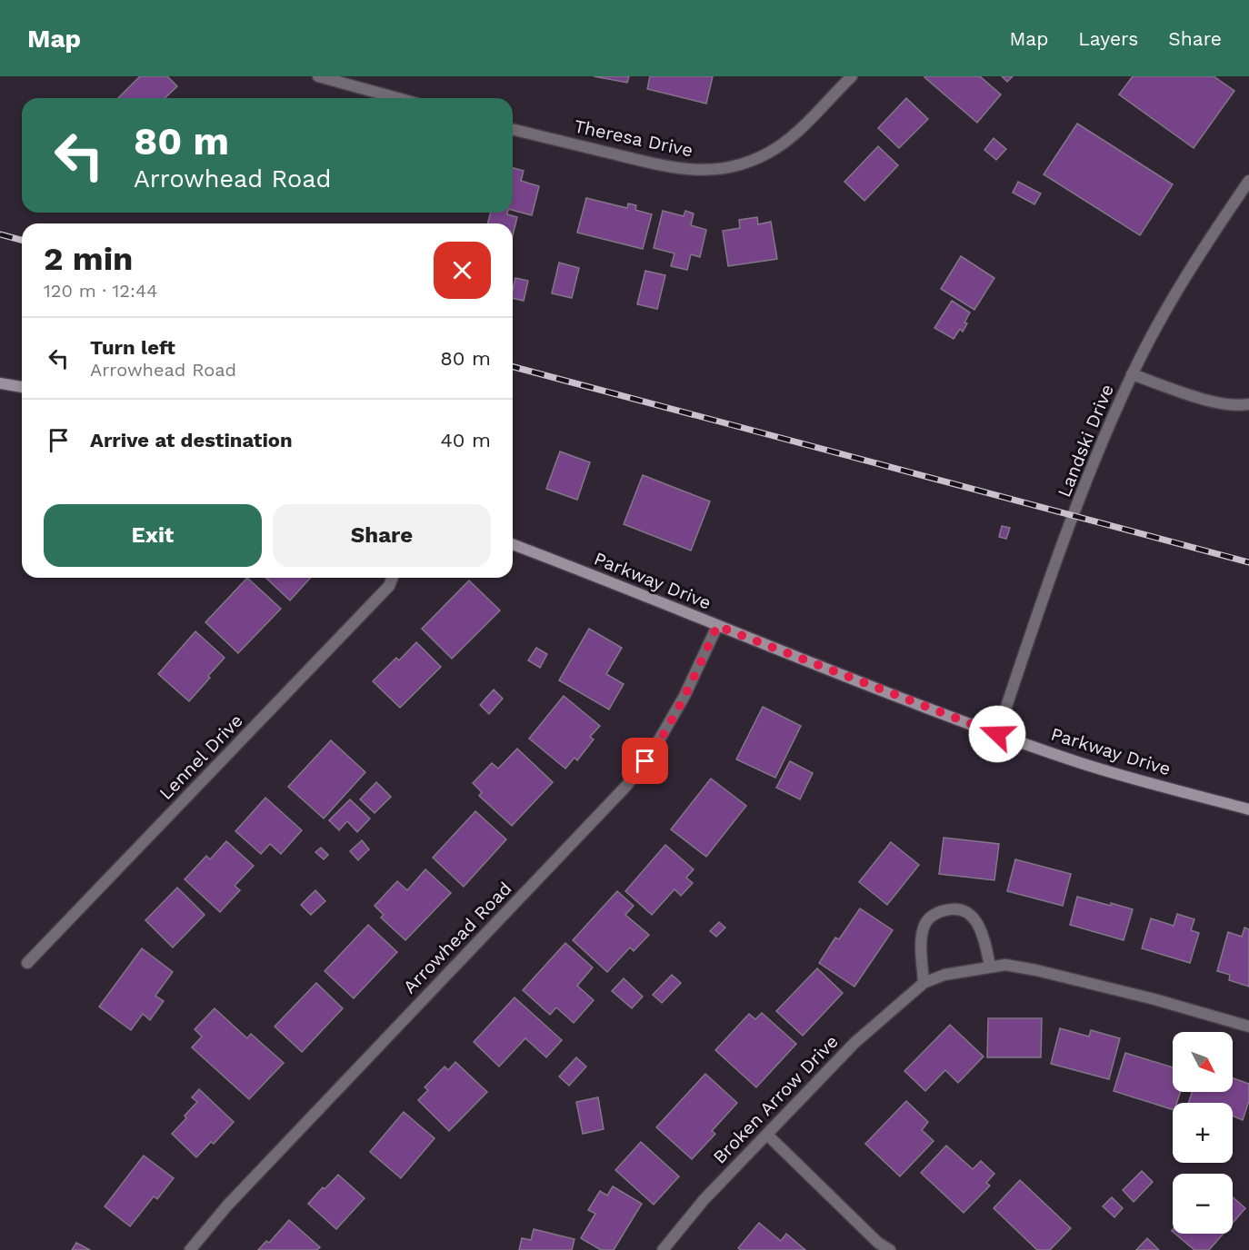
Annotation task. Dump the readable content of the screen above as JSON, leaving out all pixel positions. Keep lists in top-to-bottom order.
{
  "streets": {
    "street": [
      "Theresa Drive",
      "Landski Drive",
      "Parkway Drive",
      "Lennel Drive",
      "Arrowhead Road",
      "Broken Arrow Drive"
    ]
  },
  "crossings": [
    ["Landski Drive", "Parkway Drive"],
    ["Parkway Drive", "Arrowhead Road"]
  ],
  "north": "bottom right",
  "page": {
    "header": "Map",
    "nav": ["Map", "Layers", "Share"],
    "turn": ["80 m", "Arrowhead Road"],
    "heading": ["2 min", "120 m · 12:44"],
    "list": [
      {
        "name": "Turn left",
        "note": "Arrowhead Road",
        "value": "80 m"
      },
      {
        "name": "Arrive at destination",
        "value": "40 m"
      }
    ],
    "buttons": ["Exit", "Share"],
    "map_buttons": ["+", "−"]
  }
}
